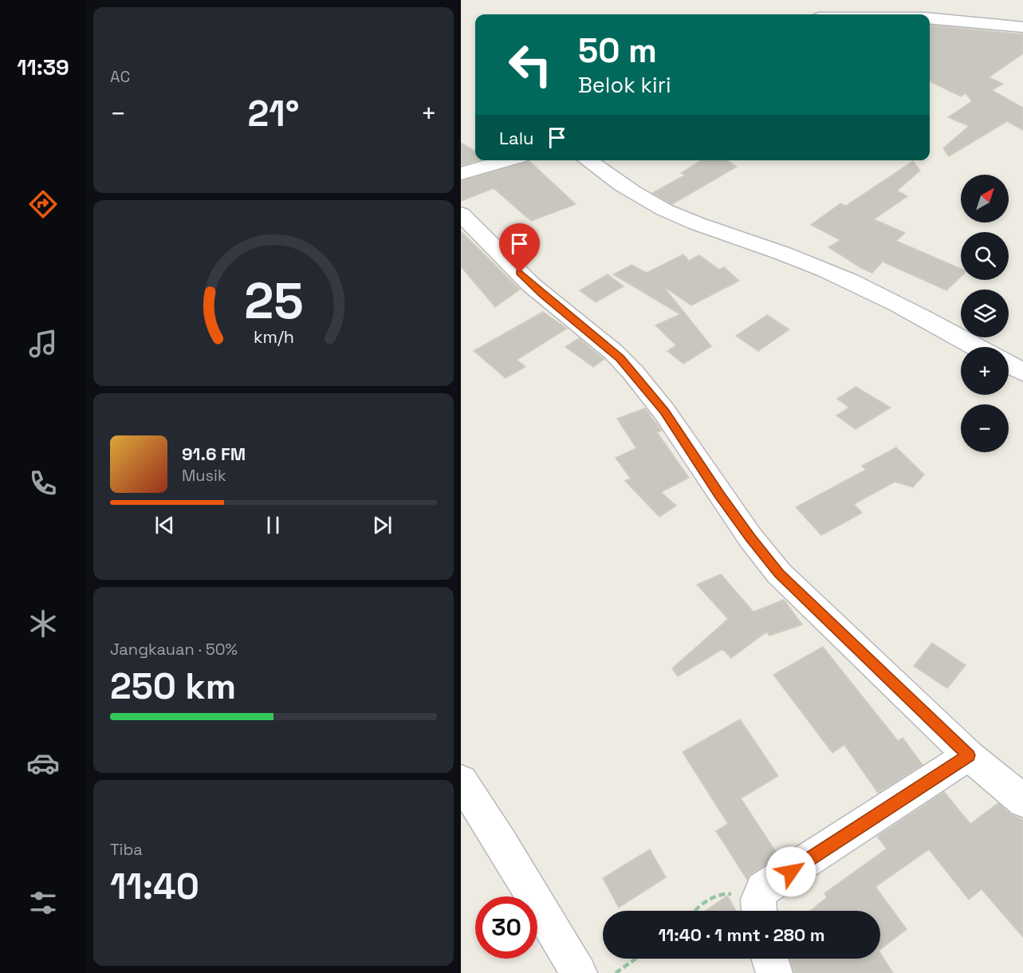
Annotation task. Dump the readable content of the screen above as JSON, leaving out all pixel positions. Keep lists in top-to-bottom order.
{
  "north": "top right",
  "page": {
    "tabs": "11:39",
    "tile": [
      "AC",
      ["Jangkauan · 50%", "250 km"],
      ["Tiba", "11:40"]
    ],
    "turn": ["50 m", "Belok kiri"],
    "heat": ["−", "21°", "+"],
    "then": "Lalu",
    "map_buttons": ["+", "−"],
    "song": ["91.6 FM", "Musik"],
    "limit": "30",
    "trip": "11:40 · 1 mnt · 280 m",
    "gauge": ["25", "km/h"]
  }
}
